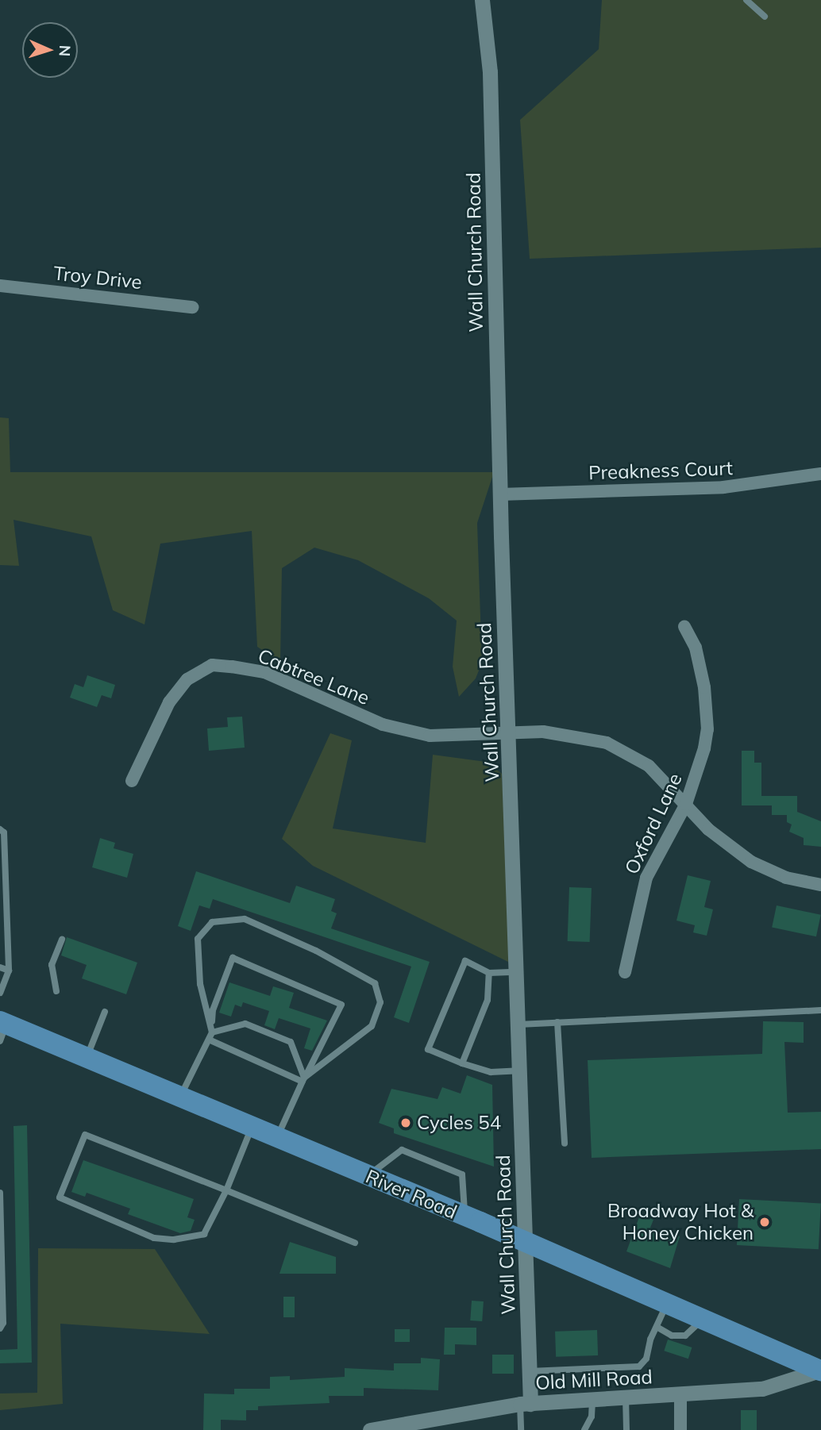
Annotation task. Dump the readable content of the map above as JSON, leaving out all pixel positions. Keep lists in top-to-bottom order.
{
  "streets": {
    "highway": ["River Road"],
    "street": [
      "Wall Church Road",
      "Troy Drive",
      "Preakness Court",
      "Cabtree Lane",
      "Oxford Lane",
      "Old Mill Road"
    ]
  },
  "crossings": [
    ["Wall Church Road", "Preakness Court"],
    ["Wall Church Road", "Cabtree Lane"],
    ["Wall Church Road", "River Road"],
    ["Wall Church Road", "Old Mill Road"],
    ["Cabtree Lane", "Oxford Lane"],
    ["River Road", "Old Mill Road"]
  ],
  "places": ["Cycles 54", "Broadway Hot & Honey Chicken"],
  "north": "right"
}
